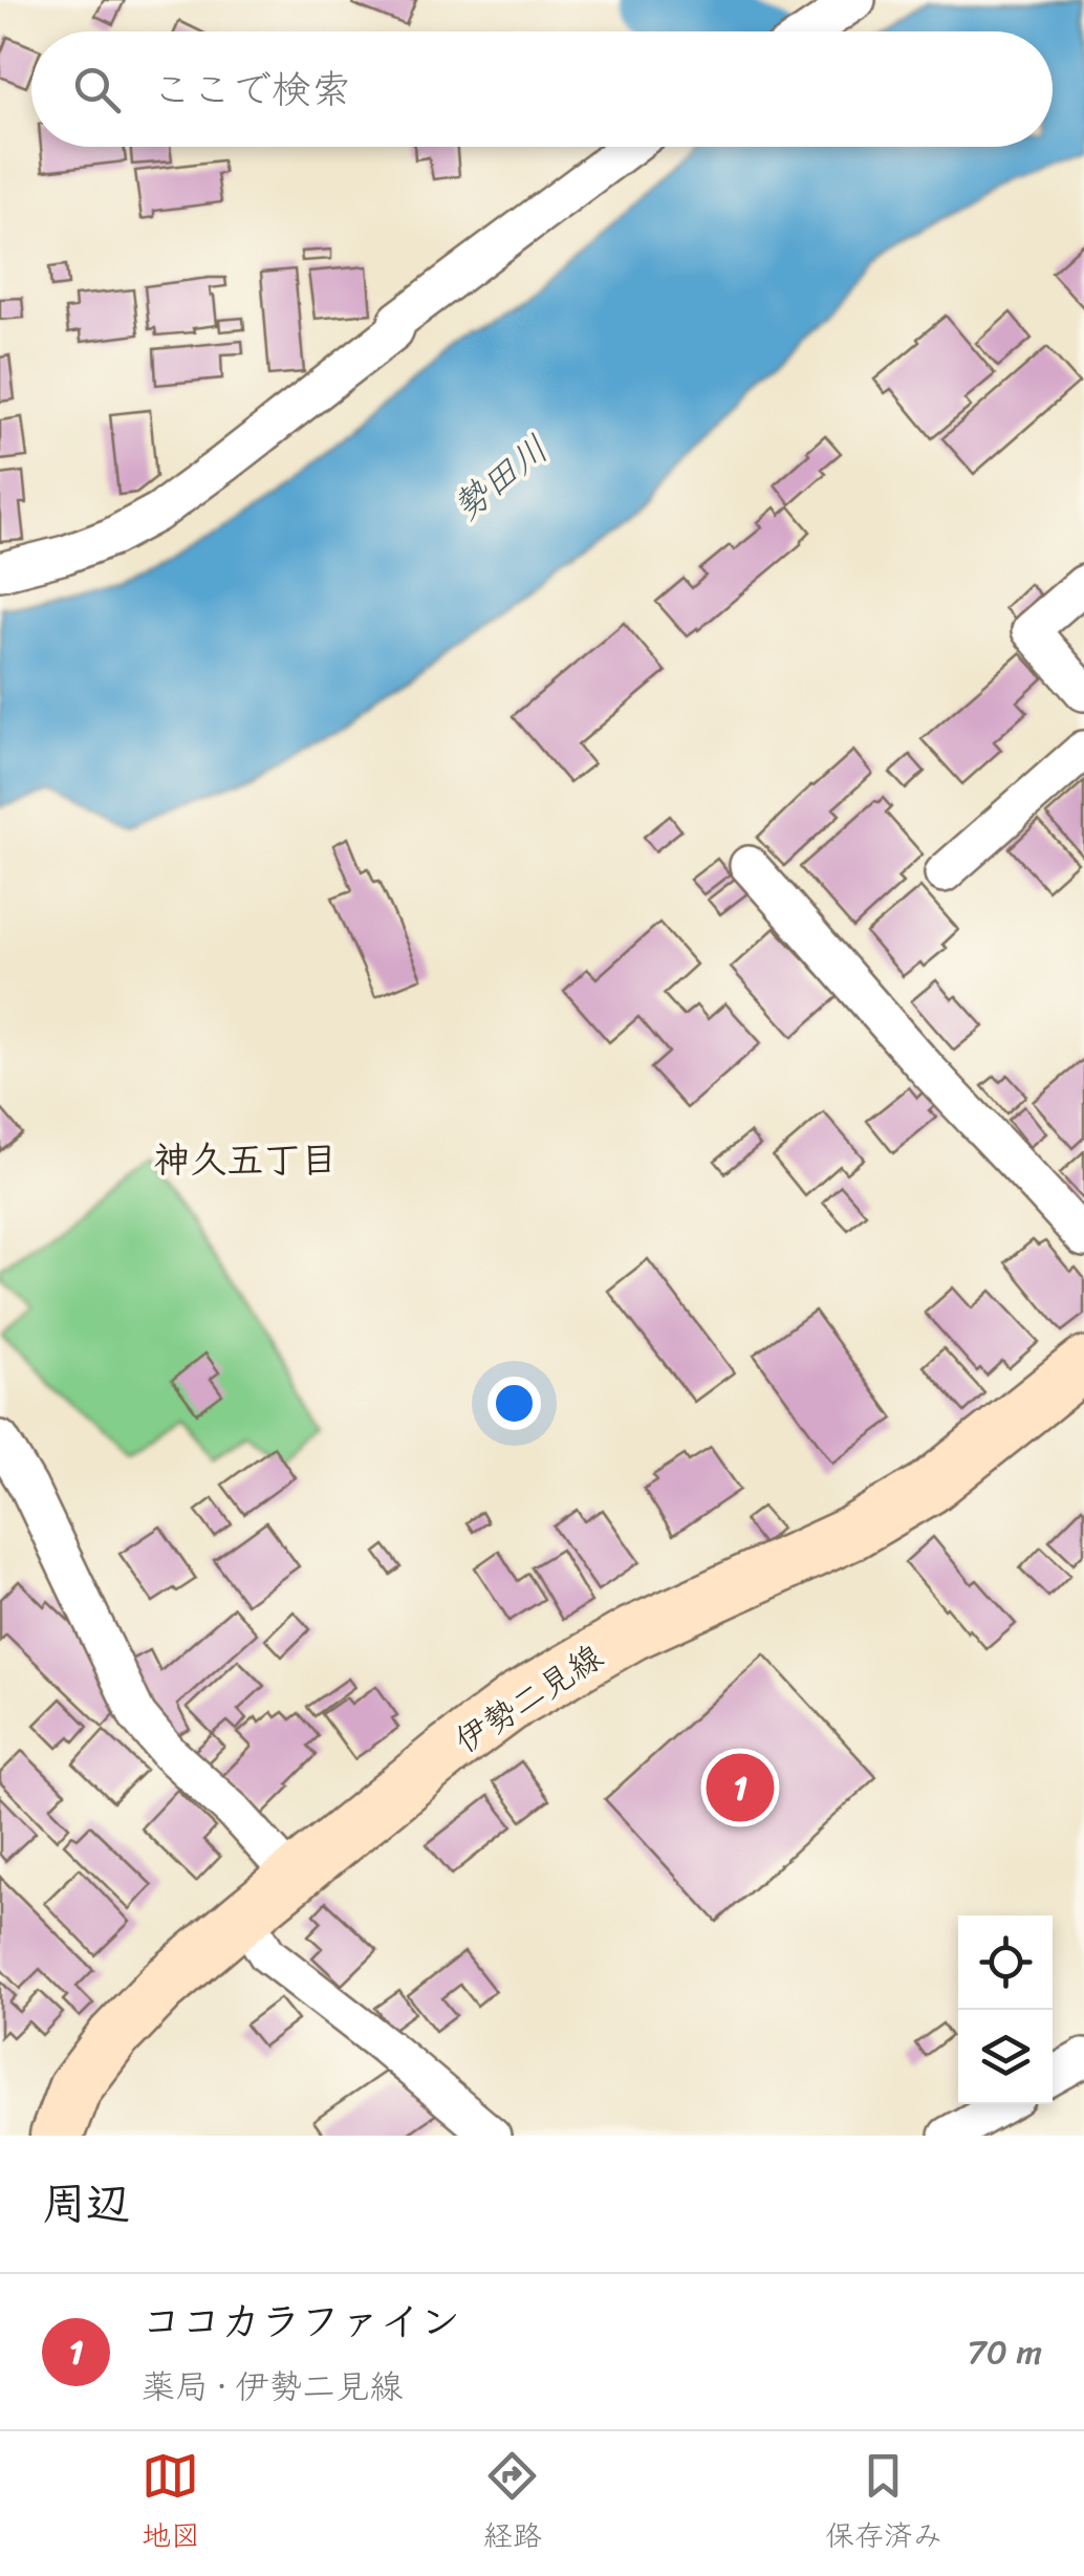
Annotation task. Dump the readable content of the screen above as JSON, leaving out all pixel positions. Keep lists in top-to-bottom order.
{
  "streets": {
    "main road": ["伊勢二見線"]
  },
  "districts": ["神久五丁目"],
  "water": ["勢田川"],
  "page": {
    "search": "ここで検索",
    "pins": "1",
    "heading": "周辺",
    "list": [
      {
        "mark": "1",
        "name": "ココカラファイン",
        "note": "薬局 · 伊勢二見線",
        "value": "70 m"
      }
    ],
    "nav": ["地図", "経路", "保存済み"]
  }
}
